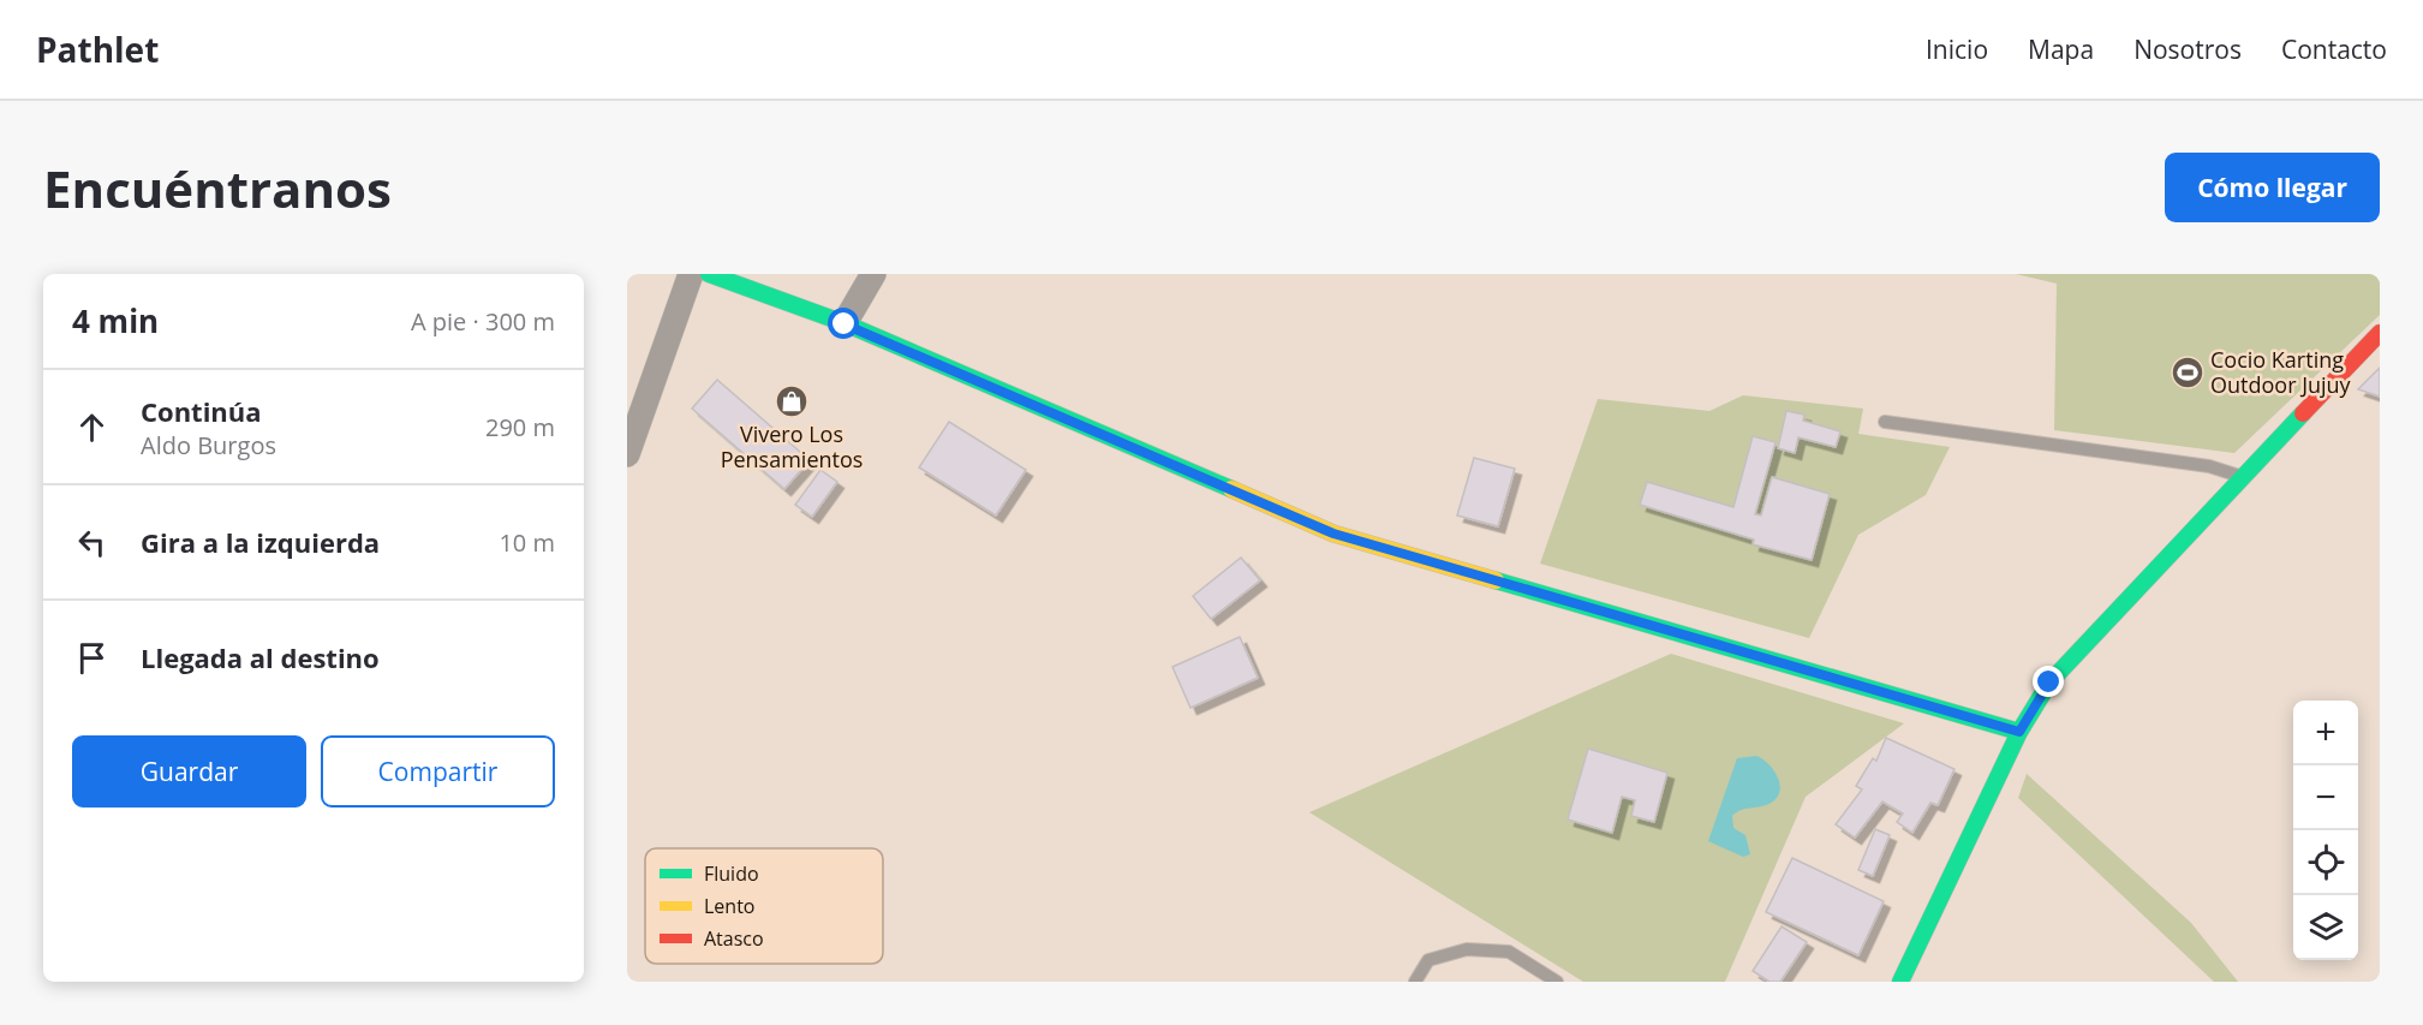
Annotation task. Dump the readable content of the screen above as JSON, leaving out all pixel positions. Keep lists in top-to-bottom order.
{
  "places": {
    "sports": ["Cocio Karting Outdoor Jujuy"],
    "shop": ["Vivero Los Pensamientos"]
  },
  "legend": ["Fluido", "Lento", "Atasco"],
  "page": {
    "header": "Pathlet",
    "nav": [
      "Inicio",
      "Mapa",
      "Nosotros",
      "Contacto"
    ],
    "buttons": [
      "Cómo llegar",
      ["Guardar", "Compartir"]
    ],
    "title": "Encuéntranos",
    "heading": ["4 min", "A pie · 300 m"],
    "list": [
      ["Continúa", "Aldo Burgos", "290 m"],
      ["Gira a la izquierda", "10 m"],
      "Llegada al destino"
    ],
    "map_buttons": ["+", "−"]
  }
}
